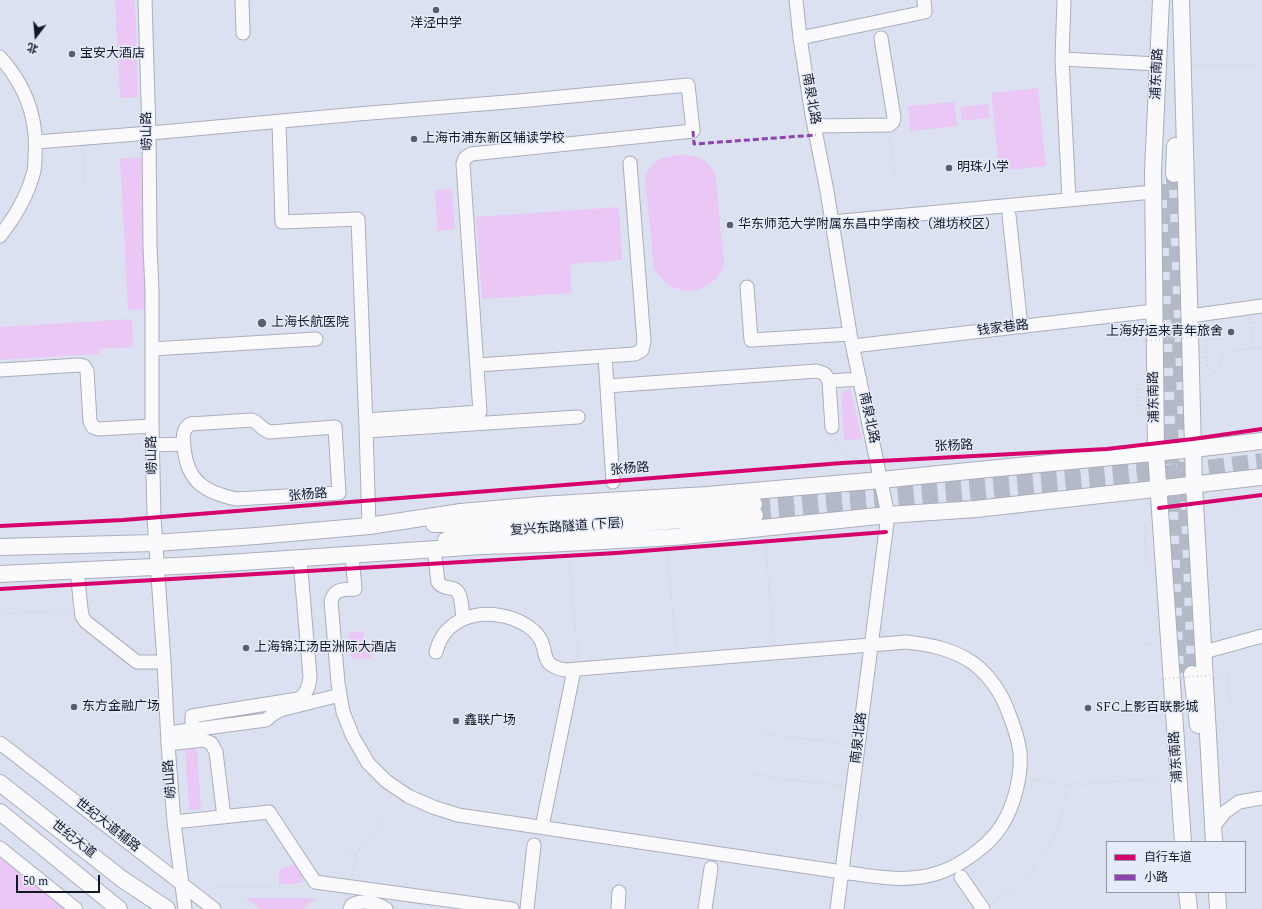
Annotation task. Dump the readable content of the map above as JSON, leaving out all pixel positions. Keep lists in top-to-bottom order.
{
  "streets": {
    "main road": [
      "浦东南路",
      "张杨路",
      "复兴东路隧道 (下层)",
      "世纪大道"
    ],
    "street": [
      "南泉北路",
      "崂山路",
      "钱家巷路",
      "世纪大道辅路"
    ]
  },
  "crossings": [
    ["浦东南路", "钱家巷路"],
    ["浦东南路", "张杨路"],
    ["南泉北路", "钱家巷路"],
    ["南泉北路", "张杨路"],
    ["崂山路", "张杨路"],
    ["崂山路", "世纪大道辅路"],
    ["张杨路", "复兴东路隧道 (下层)"]
  ],
  "places": [
    "洋泾中学",
    "宝安大酒店",
    "上海市浦东新区辅读学校",
    "明珠小学",
    "华东师范大学附属东昌中学南校（潍坊校区）",
    "上海长航医院",
    "上海好运来青年旅舍",
    "上海锦江汤臣洲际大酒店",
    "东方金融广场",
    "SFC上影百联影城",
    "鑫联广场"
  ],
  "legend": ["自行车道", "小路"],
  "scale_bar": "50 m",
  "north": "bottom"
}
